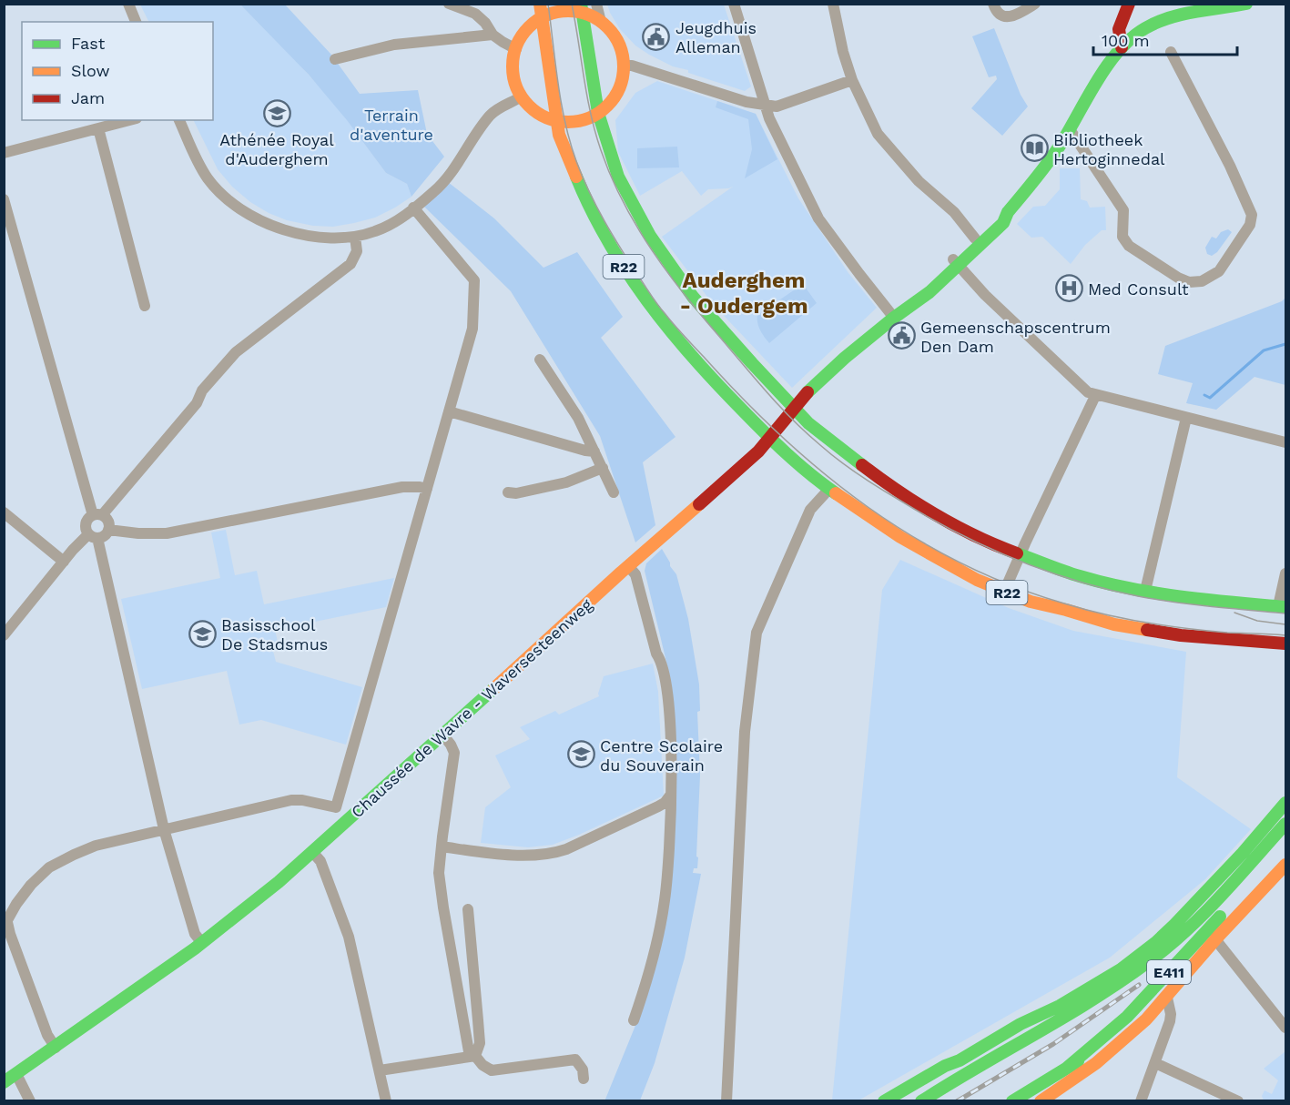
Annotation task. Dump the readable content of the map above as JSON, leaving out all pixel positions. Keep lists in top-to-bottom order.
{
  "streets": {
    "main road": ["R22", "Chaussée de Wavre - Waversesteenweg", "E411"]
  },
  "crossings": [
    ["R22", "Chaussée de Wavre - Waversesteenweg"]
  ],
  "districts": ["Auderghem - Oudergem"],
  "parks": ["Terrain d'aventure"],
  "places": {
    "public building": ["Jeugdhuis Alleman", "Gemeenschapscentrum Den Dam"],
    "school or university": ["Athénée Royal d'Auderghem", "Basisschool De Stadsmus", "Centre Scolaire du Souverain"],
    "library": ["Bibliotheek Hertoginnedal"],
    "hospital": ["Med Consult"]
  },
  "legend": ["Fast", "Slow", "Jam"],
  "scale_bar": "100 m"
}
